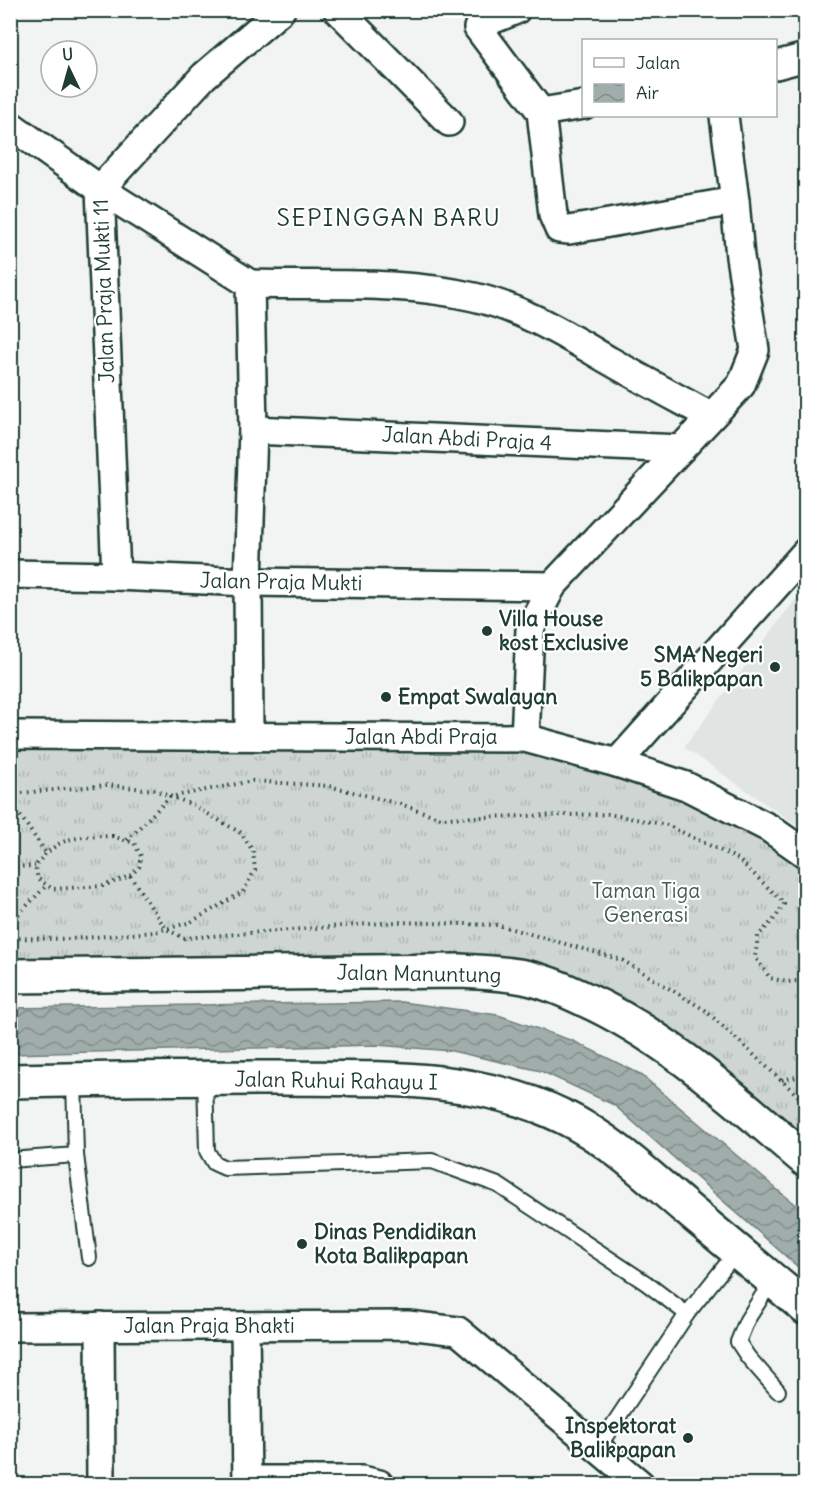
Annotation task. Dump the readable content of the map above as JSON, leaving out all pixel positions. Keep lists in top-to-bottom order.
{
  "streets": {
    "street": [
      "Jalan Praja Mukti 11",
      "Jalan Abdi Praja 4",
      "Jalan Praja Mukti",
      "Jalan Abdi Praja",
      "Jalan Manuntung",
      "Jalan Ruhui Rahayu I",
      "Jalan Praja Bhakti"
    ]
  },
  "crossings": [
    ["Jalan Praja Mukti 11", "Jalan Praja Mukti"]
  ],
  "districts": ["SEPINGGAN BARU"],
  "parks": ["Taman Tiga Generasi"],
  "places": [
    "Villa House kost Exclusive",
    "SMA Negeri 5 Balikpapan",
    "Empat Swalayan",
    "Dinas Pendidikan Kota Balikpapan",
    "Inspektorat Balikpapan"
  ],
  "legend": ["Jalan", "Air"],
  "north": "top"
}
